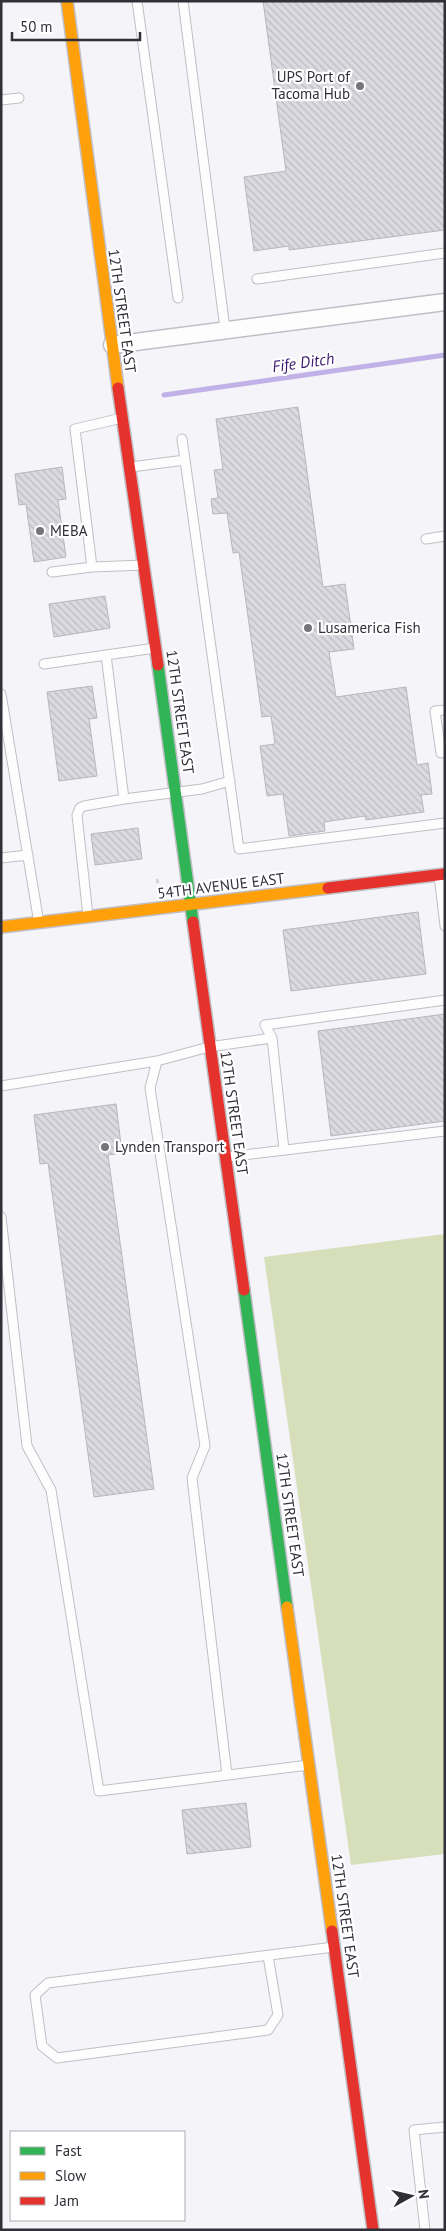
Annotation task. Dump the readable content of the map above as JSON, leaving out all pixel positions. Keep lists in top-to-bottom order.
{
  "streets": {
    "street": ["12TH STREET EAST", "54TH AVENUE EAST"]
  },
  "crossings": [
    ["12TH STREET EAST", "54TH AVENUE EAST"]
  ],
  "water": ["Fife Ditch"],
  "places": [
    "UPS Port of Tacoma Hub",
    "MEBA",
    "Lusamerica Fish",
    "Lynden Transport"
  ],
  "legend": ["Fast", "Slow", "Jam"],
  "scale_bar": "50 m",
  "north": "right"
}
